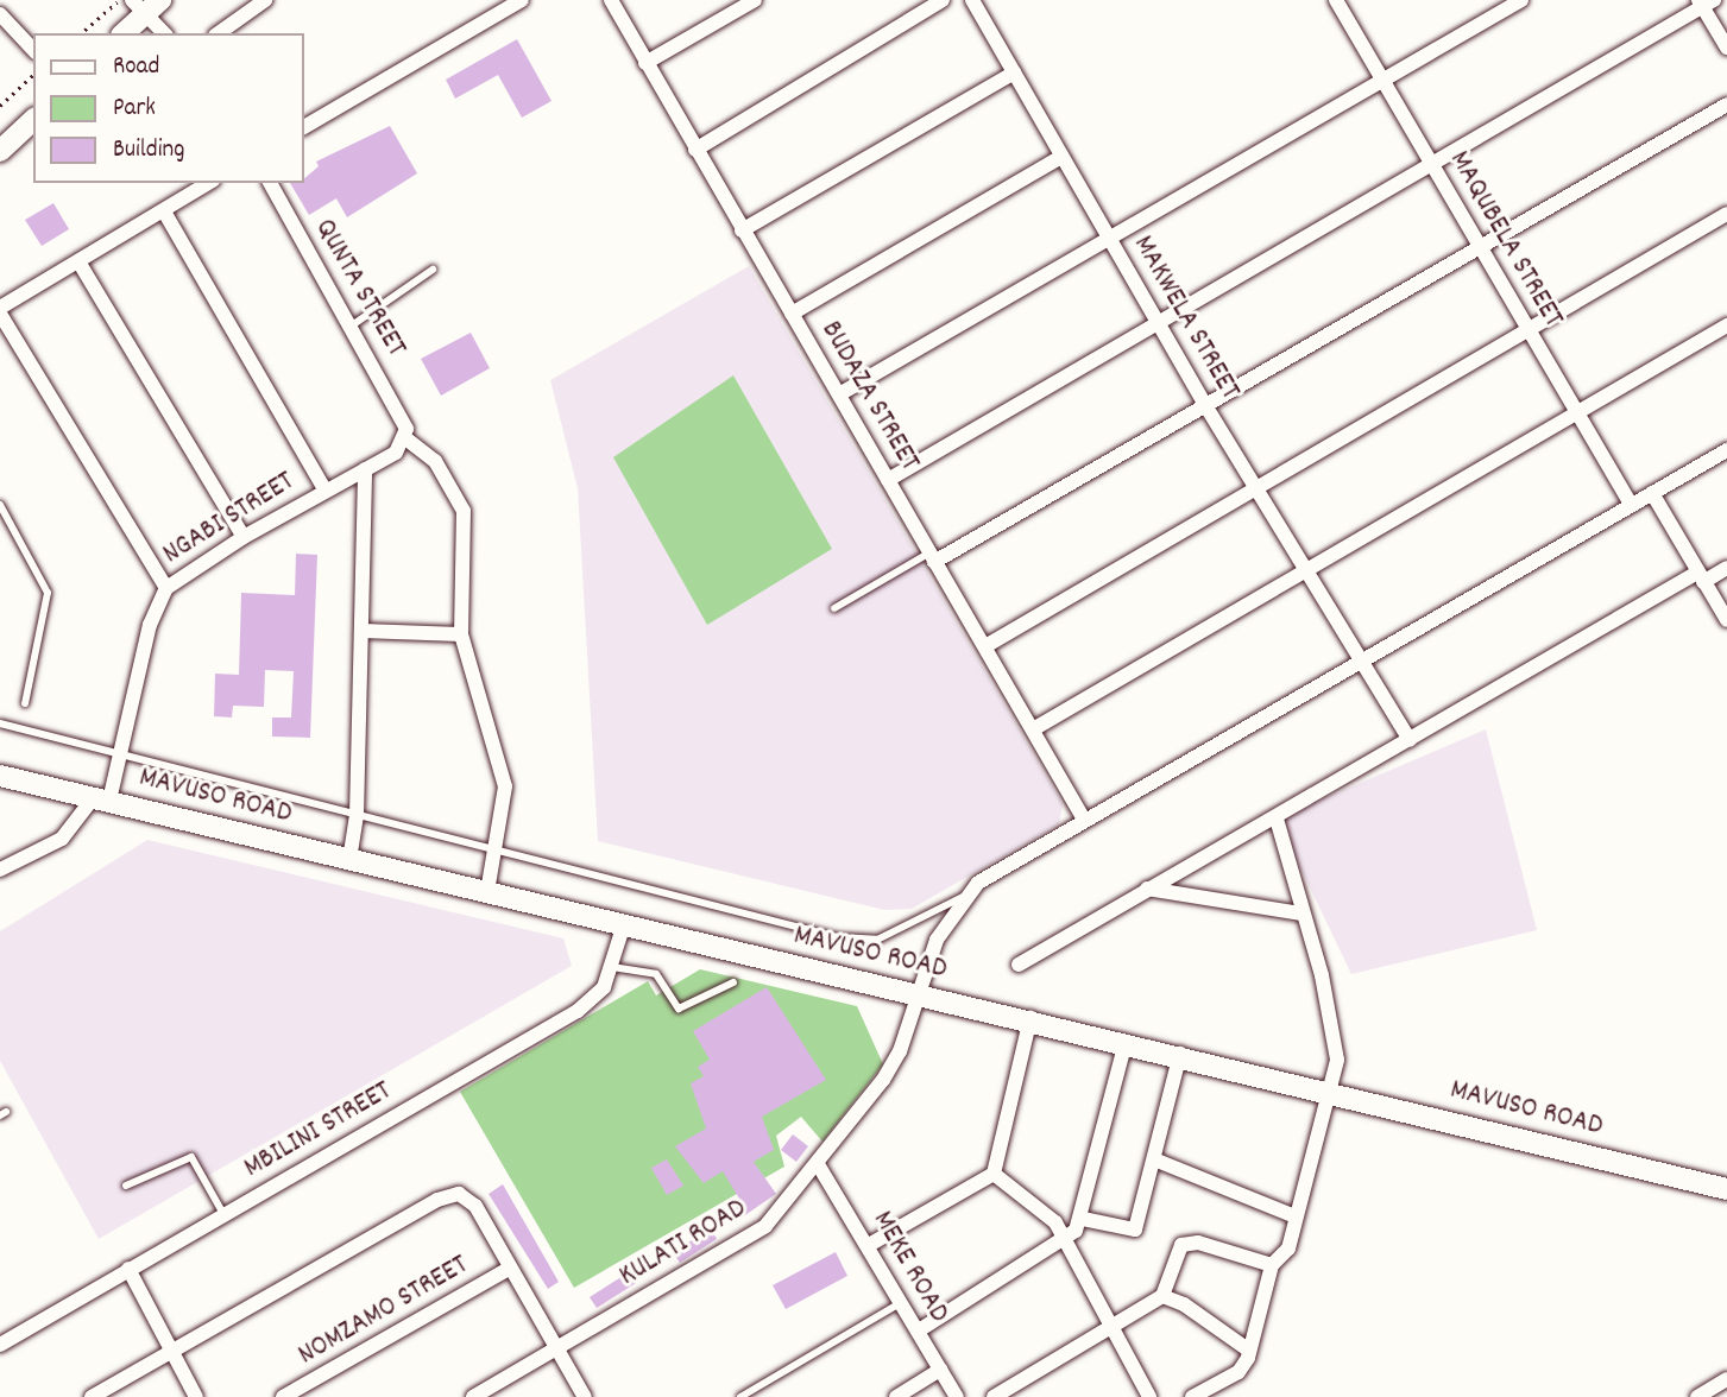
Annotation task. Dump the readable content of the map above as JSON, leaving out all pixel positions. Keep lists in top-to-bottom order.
{
  "streets": {
    "street": [
      "MAQUBELA STREET",
      "QUNTA STREET",
      "MAKWELA STREET",
      "BUDAZA STREET",
      "NGABI STREET",
      "MAVUSO ROAD",
      "MBILINI STREET",
      "KULATI ROAD",
      "MEKE ROAD",
      "NOMZAMO STREET"
    ]
  },
  "crossings": [
    ["QUNTA STREET", "NGABI STREET"],
    ["NGABI STREET", "MAVUSO ROAD"],
    ["MAVUSO ROAD", "MBILINI STREET"],
    ["MAVUSO ROAD", "KULATI ROAD"],
    ["KULATI ROAD", "MEKE ROAD"]
  ],
  "legend": ["Road", "Park", "Building"]
}
